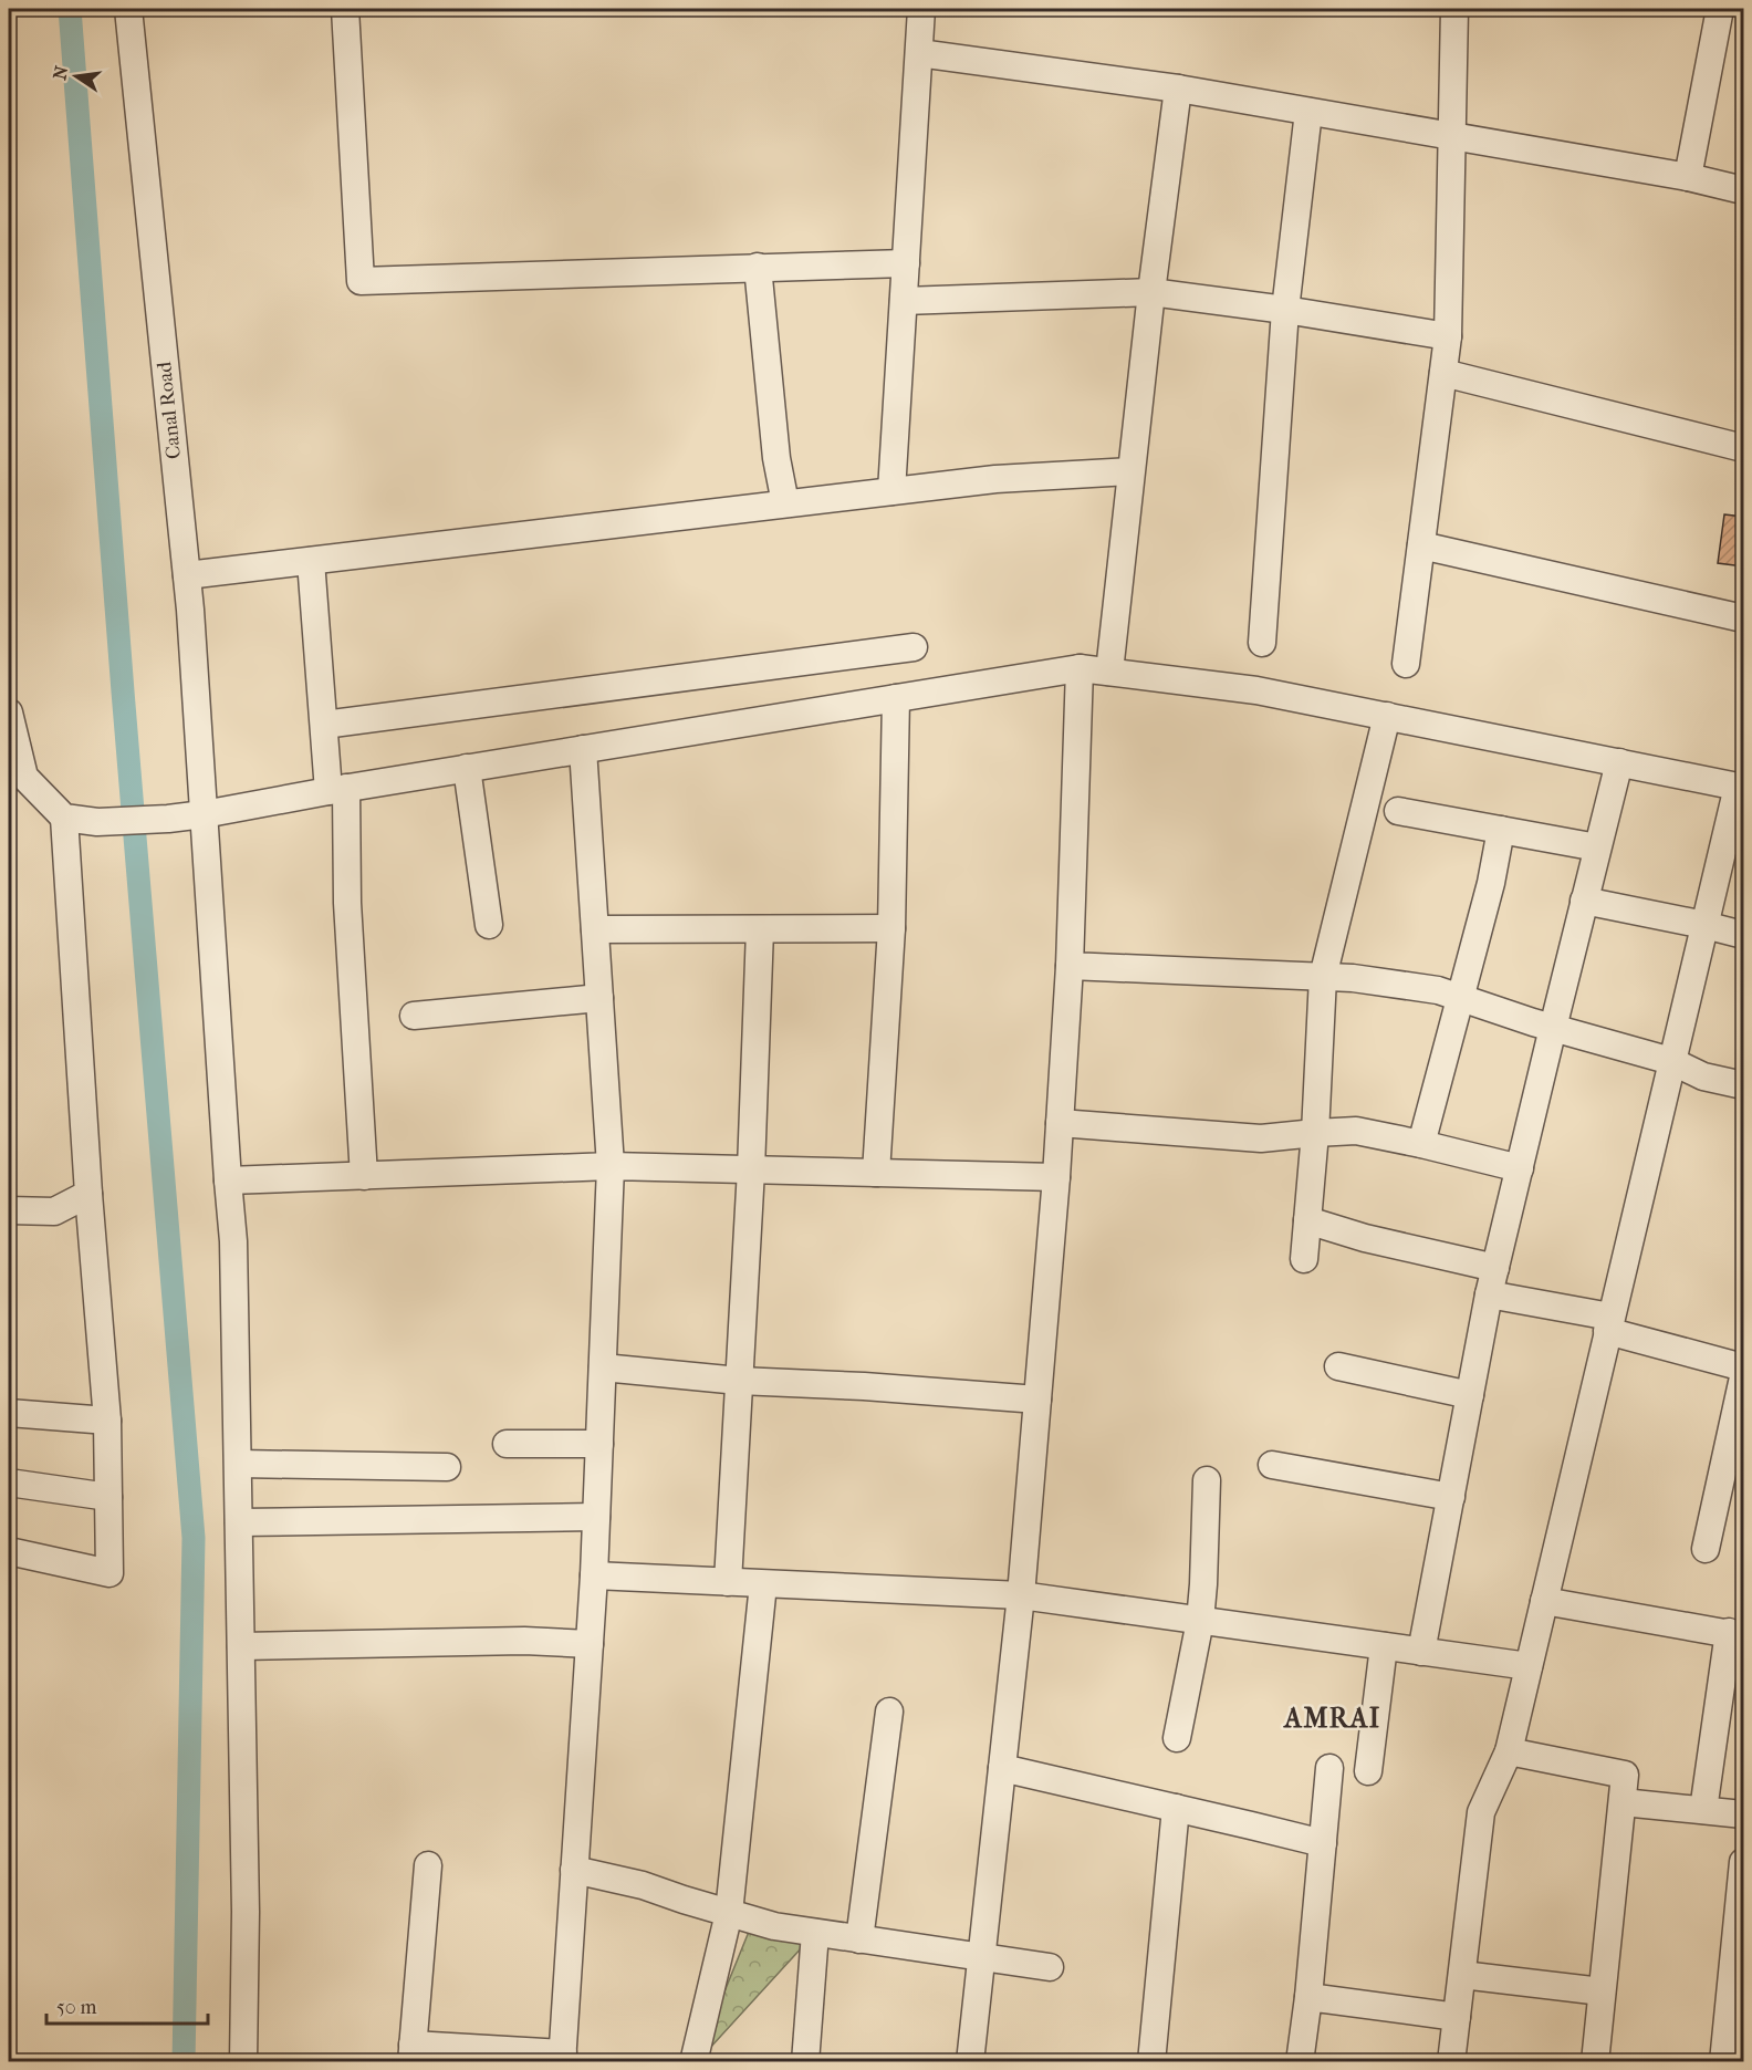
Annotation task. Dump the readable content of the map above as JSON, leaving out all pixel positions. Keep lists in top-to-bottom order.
{
  "streets": {
    "street": ["Canal Road"]
  },
  "districts": ["AMRAI"],
  "scale_bar": "50 m",
  "north": "left"
}
